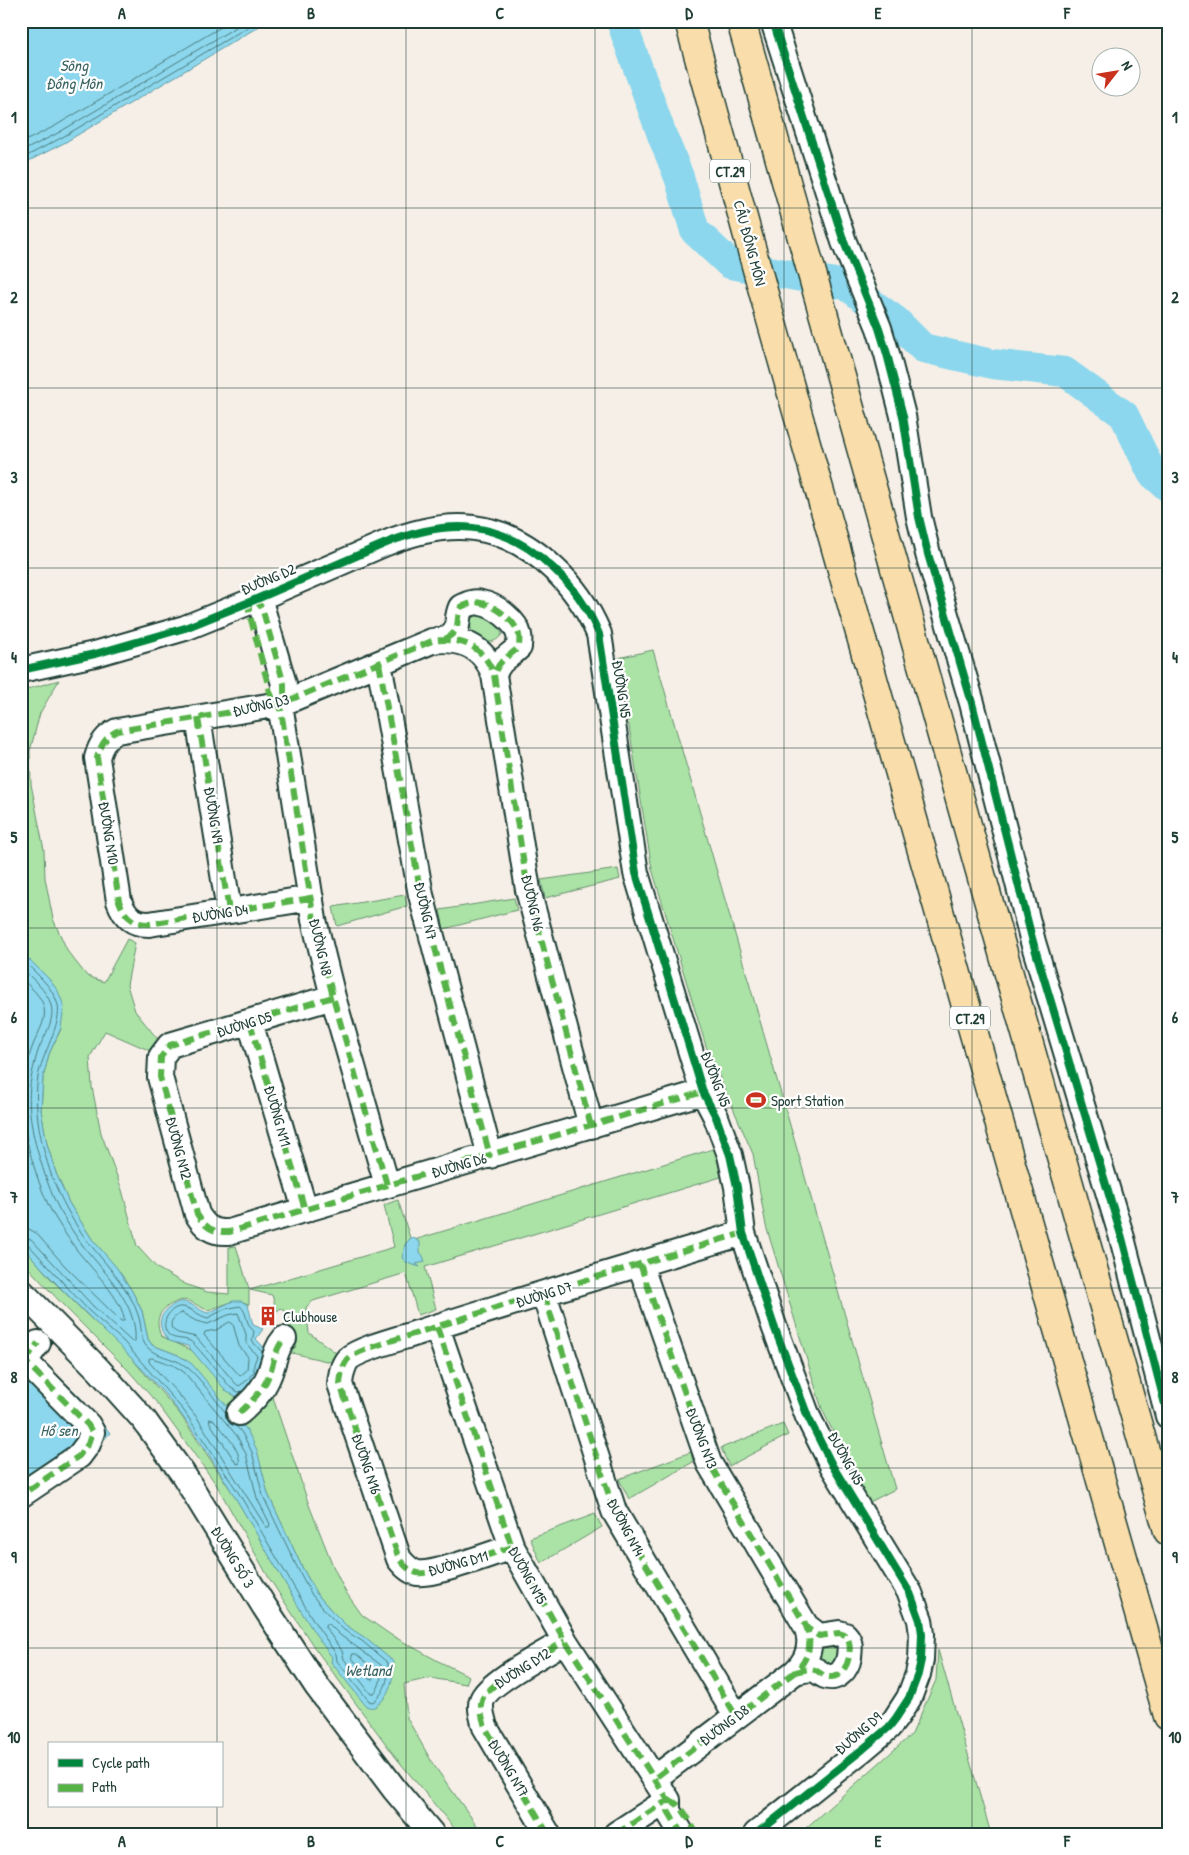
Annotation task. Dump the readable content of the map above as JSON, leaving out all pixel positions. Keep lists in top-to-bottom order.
{
  "streets": {
    "highway": ["CT.29", "CẦU ĐỒNG MÔN"],
    "street": [
      "ĐƯỜNG D2",
      "ĐƯỜNG N5",
      "ĐƯỜNG D3",
      "ĐƯỜNG N9",
      "ĐƯỜNG N10",
      "ĐƯỜNG N6",
      "ĐƯỜNG N7",
      "ĐƯỜNG D4",
      "ĐƯỜNG N8",
      "ĐƯỜNG D5",
      "ĐƯỜNG N11",
      "ĐƯỜNG N12",
      "ĐƯỜNG D6",
      "ĐƯỜNG D7",
      "ĐƯỜNG N13",
      "ĐƯỜNG N16",
      "ĐƯỜNG N14",
      "ĐƯỜNG SỐ 3",
      "ĐƯỜNG D11",
      "ĐƯỜNG N15",
      "ĐƯỜNG D12",
      "ĐƯỜNG D8",
      "ĐƯỜNG D9",
      "ĐƯỜNG N17"
    ]
  },
  "crossings": [
    ["ĐƯỜNG D2", "ĐƯỜNG N5"],
    ["ĐƯỜNG D2", "ĐƯỜNG N8"],
    ["ĐƯỜNG N5", "ĐƯỜNG D6"],
    ["ĐƯỜNG N5", "ĐƯỜNG D7"],
    ["ĐƯỜNG N5", "ĐƯỜNG D9"],
    ["ĐƯỜNG D3", "ĐƯỜNG N9"],
    ["ĐƯỜNG D3", "ĐƯỜNG N10"],
    ["ĐƯỜNG D3", "ĐƯỜNG N6"],
    ["ĐƯỜNG D3", "ĐƯỜNG N7"],
    ["ĐƯỜNG D3", "ĐƯỜNG N8"],
    ["ĐƯỜNG N9", "ĐƯỜNG D4"],
    ["ĐƯỜNG N10", "ĐƯỜNG D4"],
    ["ĐƯỜNG N6", "ĐƯỜNG D6"],
    ["ĐƯỜNG N7", "ĐƯỜNG D6"],
    ["ĐƯỜNG D4", "ĐƯỜNG N8"],
    ["ĐƯỜNG N8", "ĐƯỜNG D5"],
    ["ĐƯỜNG N8", "ĐƯỜNG D6"],
    ["ĐƯỜNG D5", "ĐƯỜNG N11"],
    ["ĐƯỜNG D5", "ĐƯỜNG N12"],
    ["ĐƯỜNG N11", "ĐƯỜNG D6"],
    ["ĐƯỜNG N12", "ĐƯỜNG D6"],
    ["ĐƯỜNG D7", "ĐƯỜNG N13"],
    ["ĐƯỜNG D7", "ĐƯỜNG N16"],
    ["ĐƯỜNG D7", "ĐƯỜNG N14"],
    ["ĐƯỜNG D7", "ĐƯỜNG N15"],
    ["ĐƯỜNG N13", "ĐƯỜNG D8"],
    ["ĐƯỜNG N16", "ĐƯỜNG D11"],
    ["ĐƯỜNG N14", "ĐƯỜNG D8"],
    ["ĐƯỜNG D11", "ĐƯỜNG N15"],
    ["ĐƯỜNG N15", "ĐƯỜNG D12"],
    ["ĐƯỜNG N15", "ĐƯỜNG D8"],
    ["ĐƯỜNG D12", "ĐƯỜNG N17"]
  ],
  "water": ["Sông Đồng Môn", "Hồ sen", "Wetland"],
  "places": {
    "sports": ["Sport Station"],
    "building": ["Clubhouse"]
  },
  "legend": ["Cycle path", "Path"],
  "north": "top right",
  "grid": {
    "columns": [
      "A",
      "B",
      "C",
      "D",
      "E",
      "F"
    ],
    "rows": [
      "1",
      "2",
      "3",
      "4",
      "5",
      "6",
      "7",
      "8",
      "9",
      "10"
    ]
  }
}
